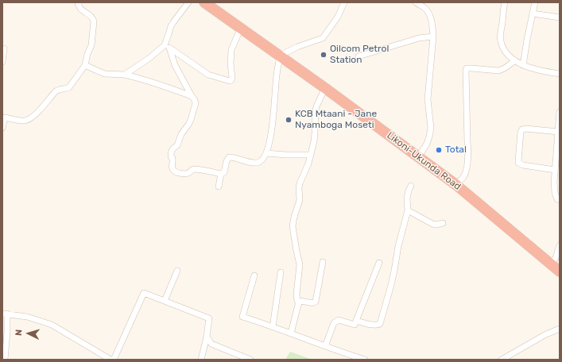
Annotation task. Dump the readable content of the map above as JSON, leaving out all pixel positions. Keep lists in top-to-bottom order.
{
  "streets": {
    "highway": ["Likoni-Ukunda Road"]
  },
  "places": ["Oilcom Petrol Station", "KCB Mtaani - Jane Nyamboga Moseti", "Total"],
  "north": "left"
}
